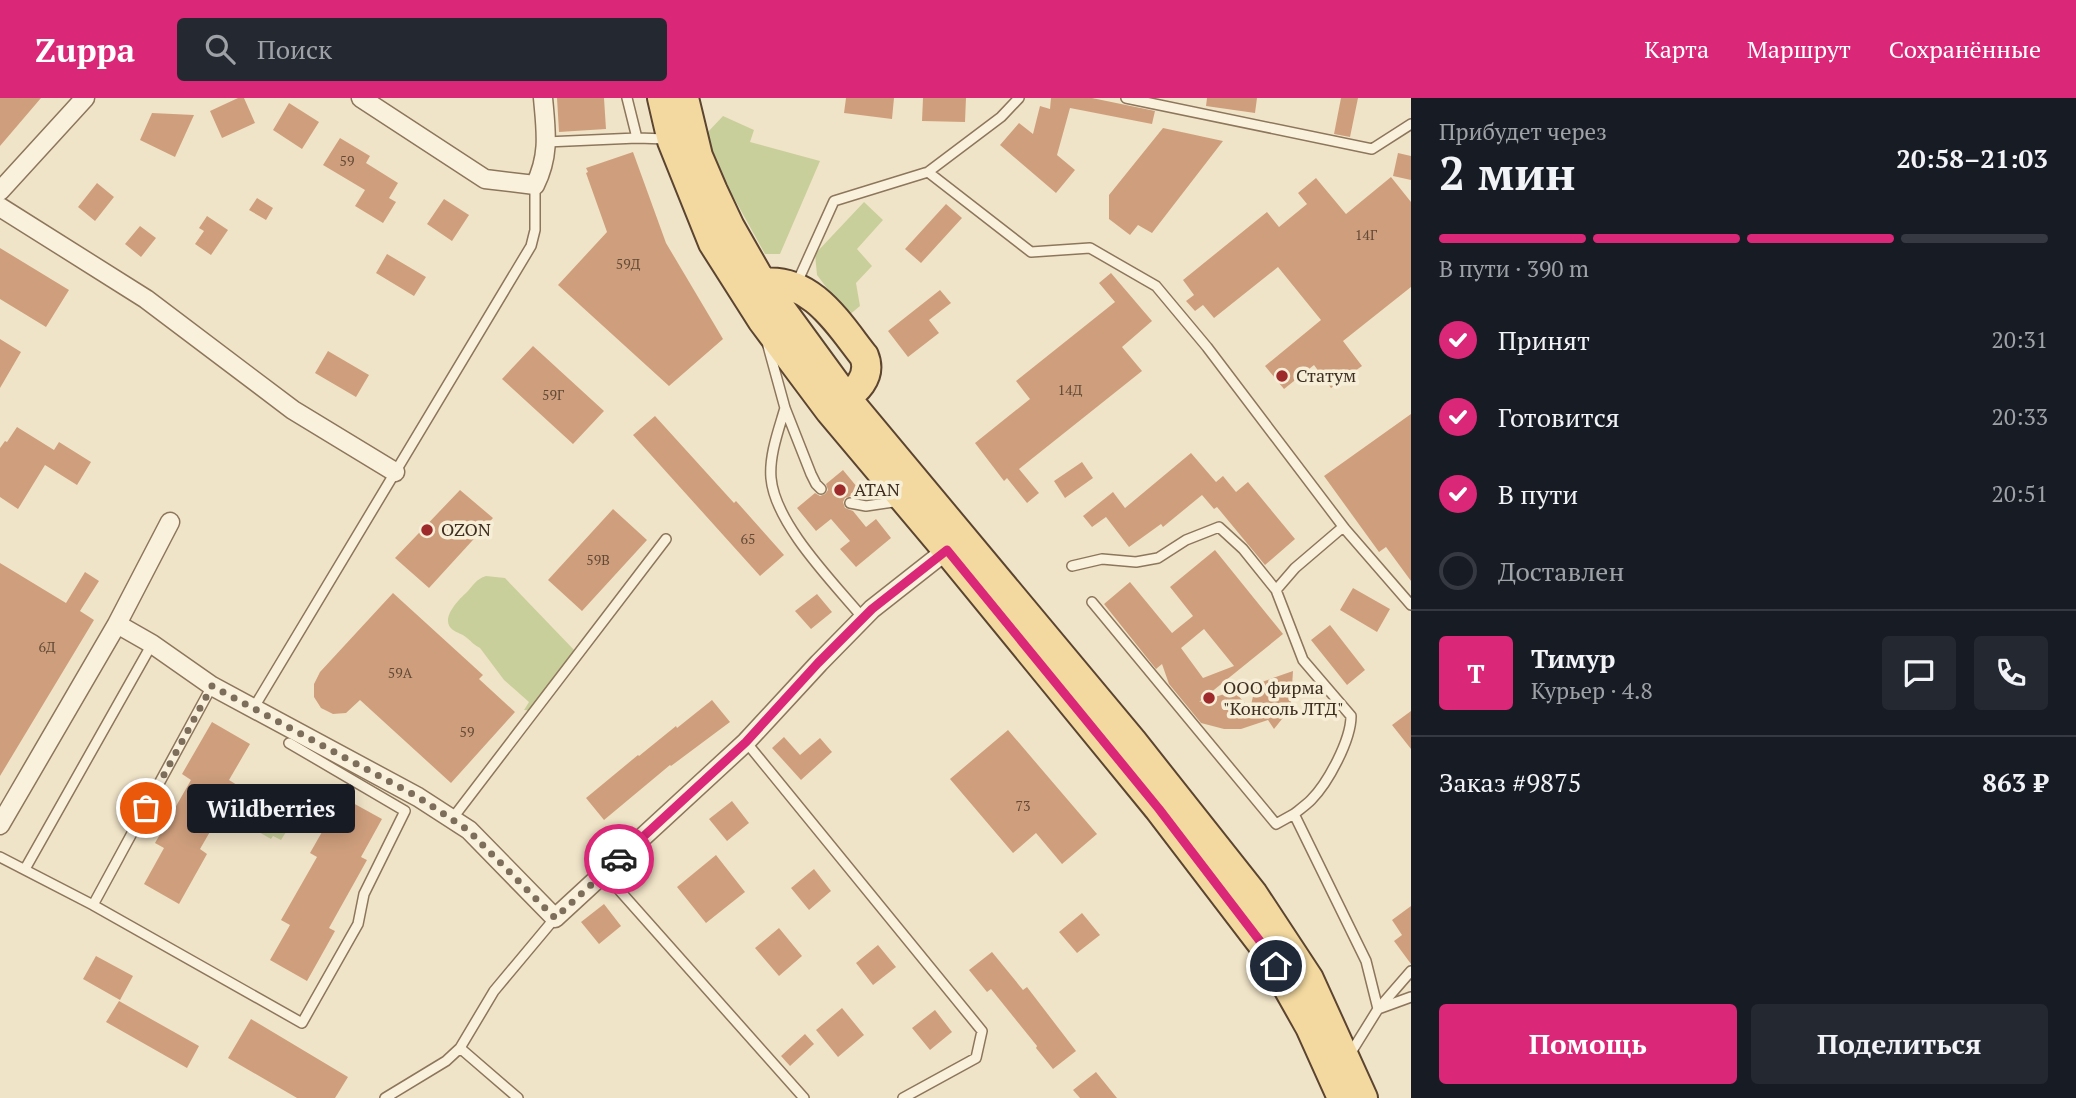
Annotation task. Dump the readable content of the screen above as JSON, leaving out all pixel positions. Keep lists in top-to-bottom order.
{
  "places": [
    "Статум",
    "ATAN",
    "OZON",
    "ООО фирма \"Консоль ЛТД\"",
    "Wildberries"
  ],
  "house_numbers": [
    "59",
    "14Г",
    "59Д",
    "14Д",
    "59Г",
    "65",
    "59В",
    "6Д",
    "59А",
    "59",
    "73"
  ],
  "page": {
    "header": "Zuppa",
    "search": "Поиск",
    "nav": ["Карта", "Маршрут", "Сохранённые"],
    "heading": ["2 мин", "Прибудет через", "20:58–21:03"],
    "panel": [
      "Тимур",
      "Курьер · 4.8",
      "Заказ #9875",
      "863 ₽"
    ],
    "bar": "В пути · 390 m",
    "list": [
      ["Принят", "20:31"],
      ["Готовится", "20:33"],
      ["В пути", "20:51"],
      "Доставлен"
    ],
    "round": "Т",
    "bubble": "Wildberries",
    "buttons": ["Помощь", "Поделиться"]
  }
}
